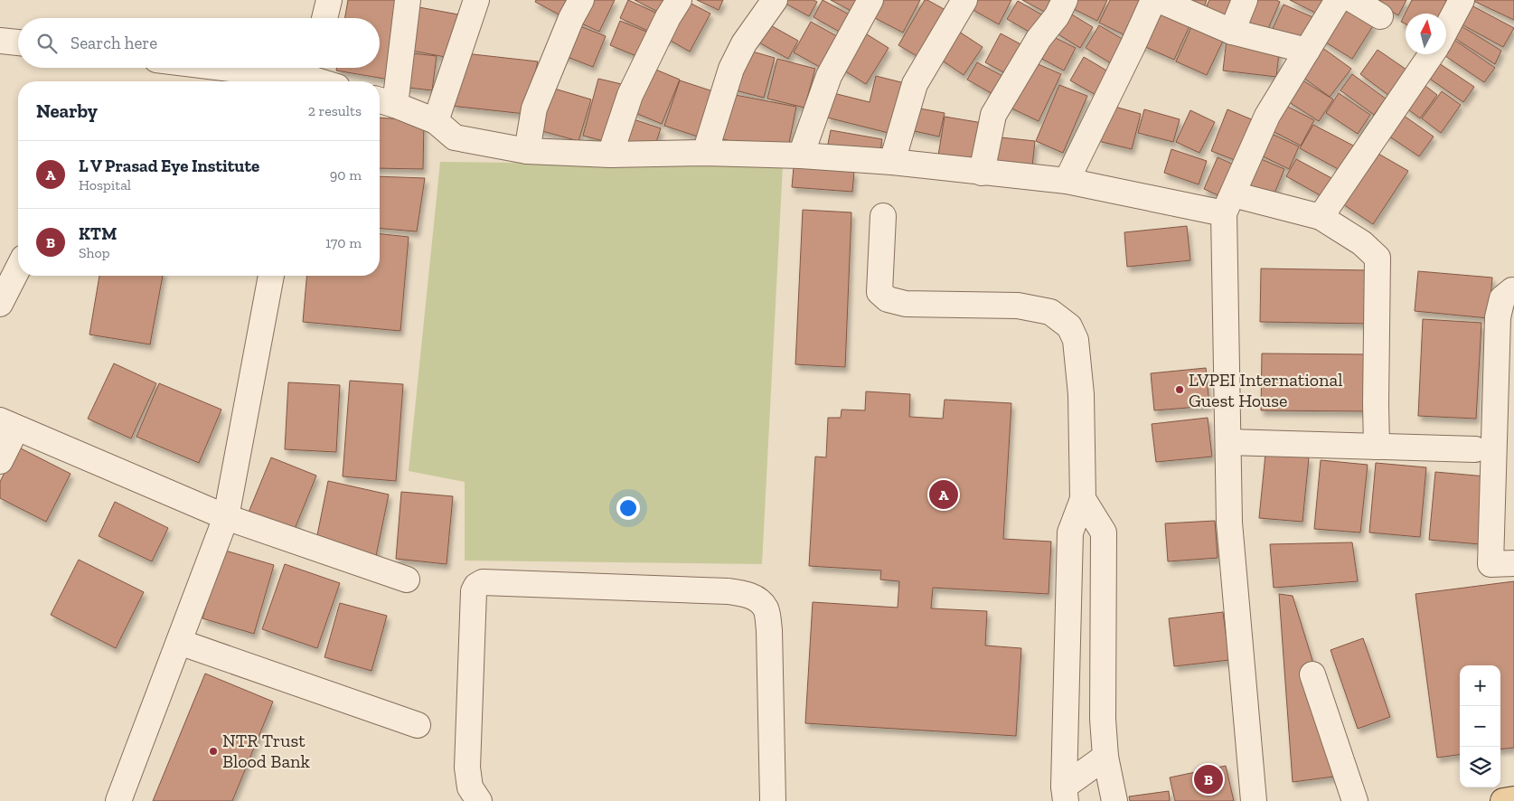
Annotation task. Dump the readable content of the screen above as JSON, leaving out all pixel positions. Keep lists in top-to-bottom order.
{
  "places": ["LVPEI International Guest House", "NTR Trust Blood Bank"],
  "north": "top",
  "page": {
    "search": "Search here",
    "heading": ["Nearby", "2 results"],
    "list": [
      {
        "mark": "A",
        "name": "L V Prasad Eye Institute",
        "note": "Hospital",
        "value": "90 m"
      },
      {
        "mark": "B",
        "name": "KTM",
        "note": "Shop",
        "value": "170 m"
      }
    ],
    "pins": ["A", "B"],
    "map_buttons": ["+", "−"]
  }
}
